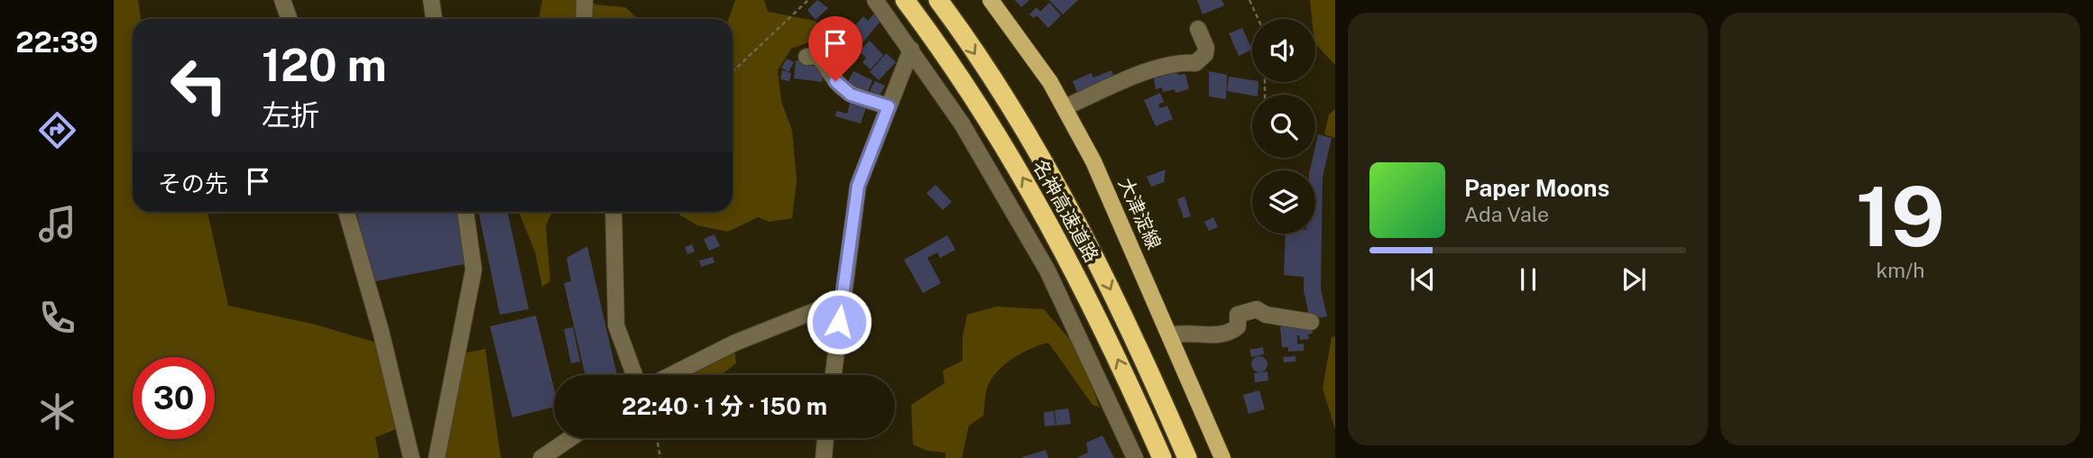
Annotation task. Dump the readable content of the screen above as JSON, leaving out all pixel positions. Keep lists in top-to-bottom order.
{
  "streets": {
    "highway": ["名神高速道路"],
    "main road": ["大津淀線"]
  },
  "page": {
    "tabs": "22:39",
    "tile": ["19", "km/h"],
    "turn": ["120 m", "左折"],
    "then": "その先",
    "song": ["Paper Moons", "Ada Vale"],
    "limit": "30",
    "trip": "22:40 · 1 分 · 150 m"
  }
}
